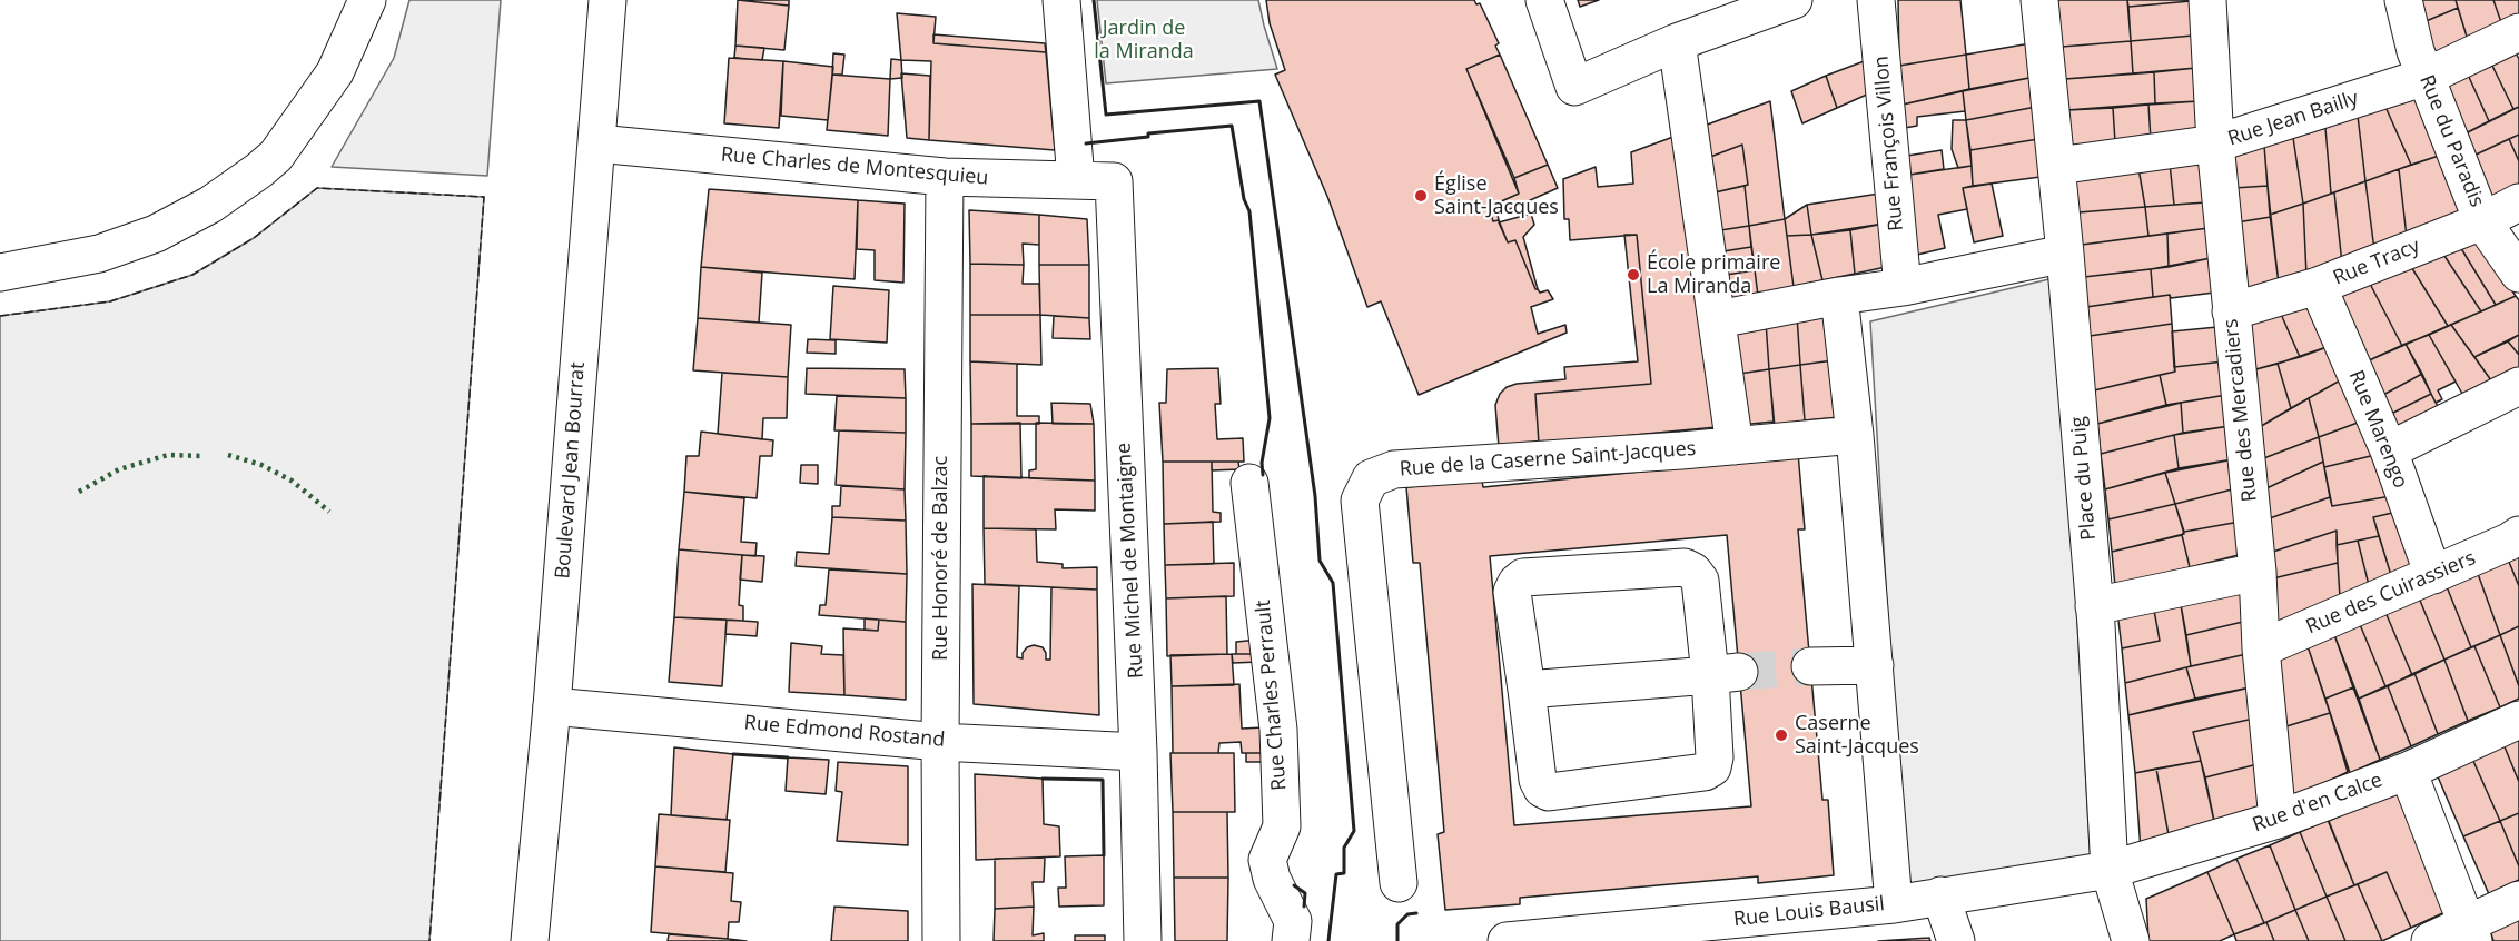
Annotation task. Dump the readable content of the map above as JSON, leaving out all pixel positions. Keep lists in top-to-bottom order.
{
  "streets": {
    "street": [
      "Rue Jean Bailly",
      "Rue du Paradis",
      "Rue François Villon",
      "Rue Charles de Montesquieu",
      "Rue Tracy",
      "Rue des Mercadiers",
      "Rue Marengo",
      "Rue de la Caserne Saint-Jacques",
      "Boulevard Jean Bourrat",
      "Place du Puig",
      "Rue Honoré de Balzac",
      "Rue Michel de Montaigne",
      "Rue des Cuirassiers",
      "Rue Charles Perrault",
      "Rue Edmond Rostand",
      "Rue d'en Calce",
      "Rue Louis Bausil"
    ]
  },
  "crossings": [
    ["Rue Jean Bailly", "Rue du Paradis"],
    ["Rue Jean Bailly", "Rue des Mercadiers"],
    ["Rue Jean Bailly", "Place du Puig"],
    ["Rue du Paradis", "Rue Tracy"],
    ["Rue Charles de Montesquieu", "Boulevard Jean Bourrat"],
    ["Rue Charles de Montesquieu", "Rue Honoré de Balzac"],
    ["Rue Charles de Montesquieu", "Rue Michel de Montaigne"],
    ["Rue Tracy", "Rue des Mercadiers"],
    ["Rue Tracy", "Rue Marengo"],
    ["Rue des Mercadiers", "Rue des Cuirassiers"],
    ["Rue des Mercadiers", "Rue d'en Calce"],
    ["Rue Marengo", "Rue des Cuirassiers"],
    ["Boulevard Jean Bourrat", "Rue Edmond Rostand"],
    ["Place du Puig", "Rue d'en Calce"],
    ["Place du Puig", "Rue Louis Bausil"],
    ["Rue Honoré de Balzac", "Rue Edmond Rostand"],
    ["Rue Michel de Montaigne", "Rue Edmond Rostand"],
    ["Rue d'en Calce", "Rue Louis Bausil"]
  ],
  "parks": ["Jardin de la Miranda"],
  "places": ["Église Saint-Jacques", "École primaire La Miranda", "Caserne Saint-Jacques"]
}
